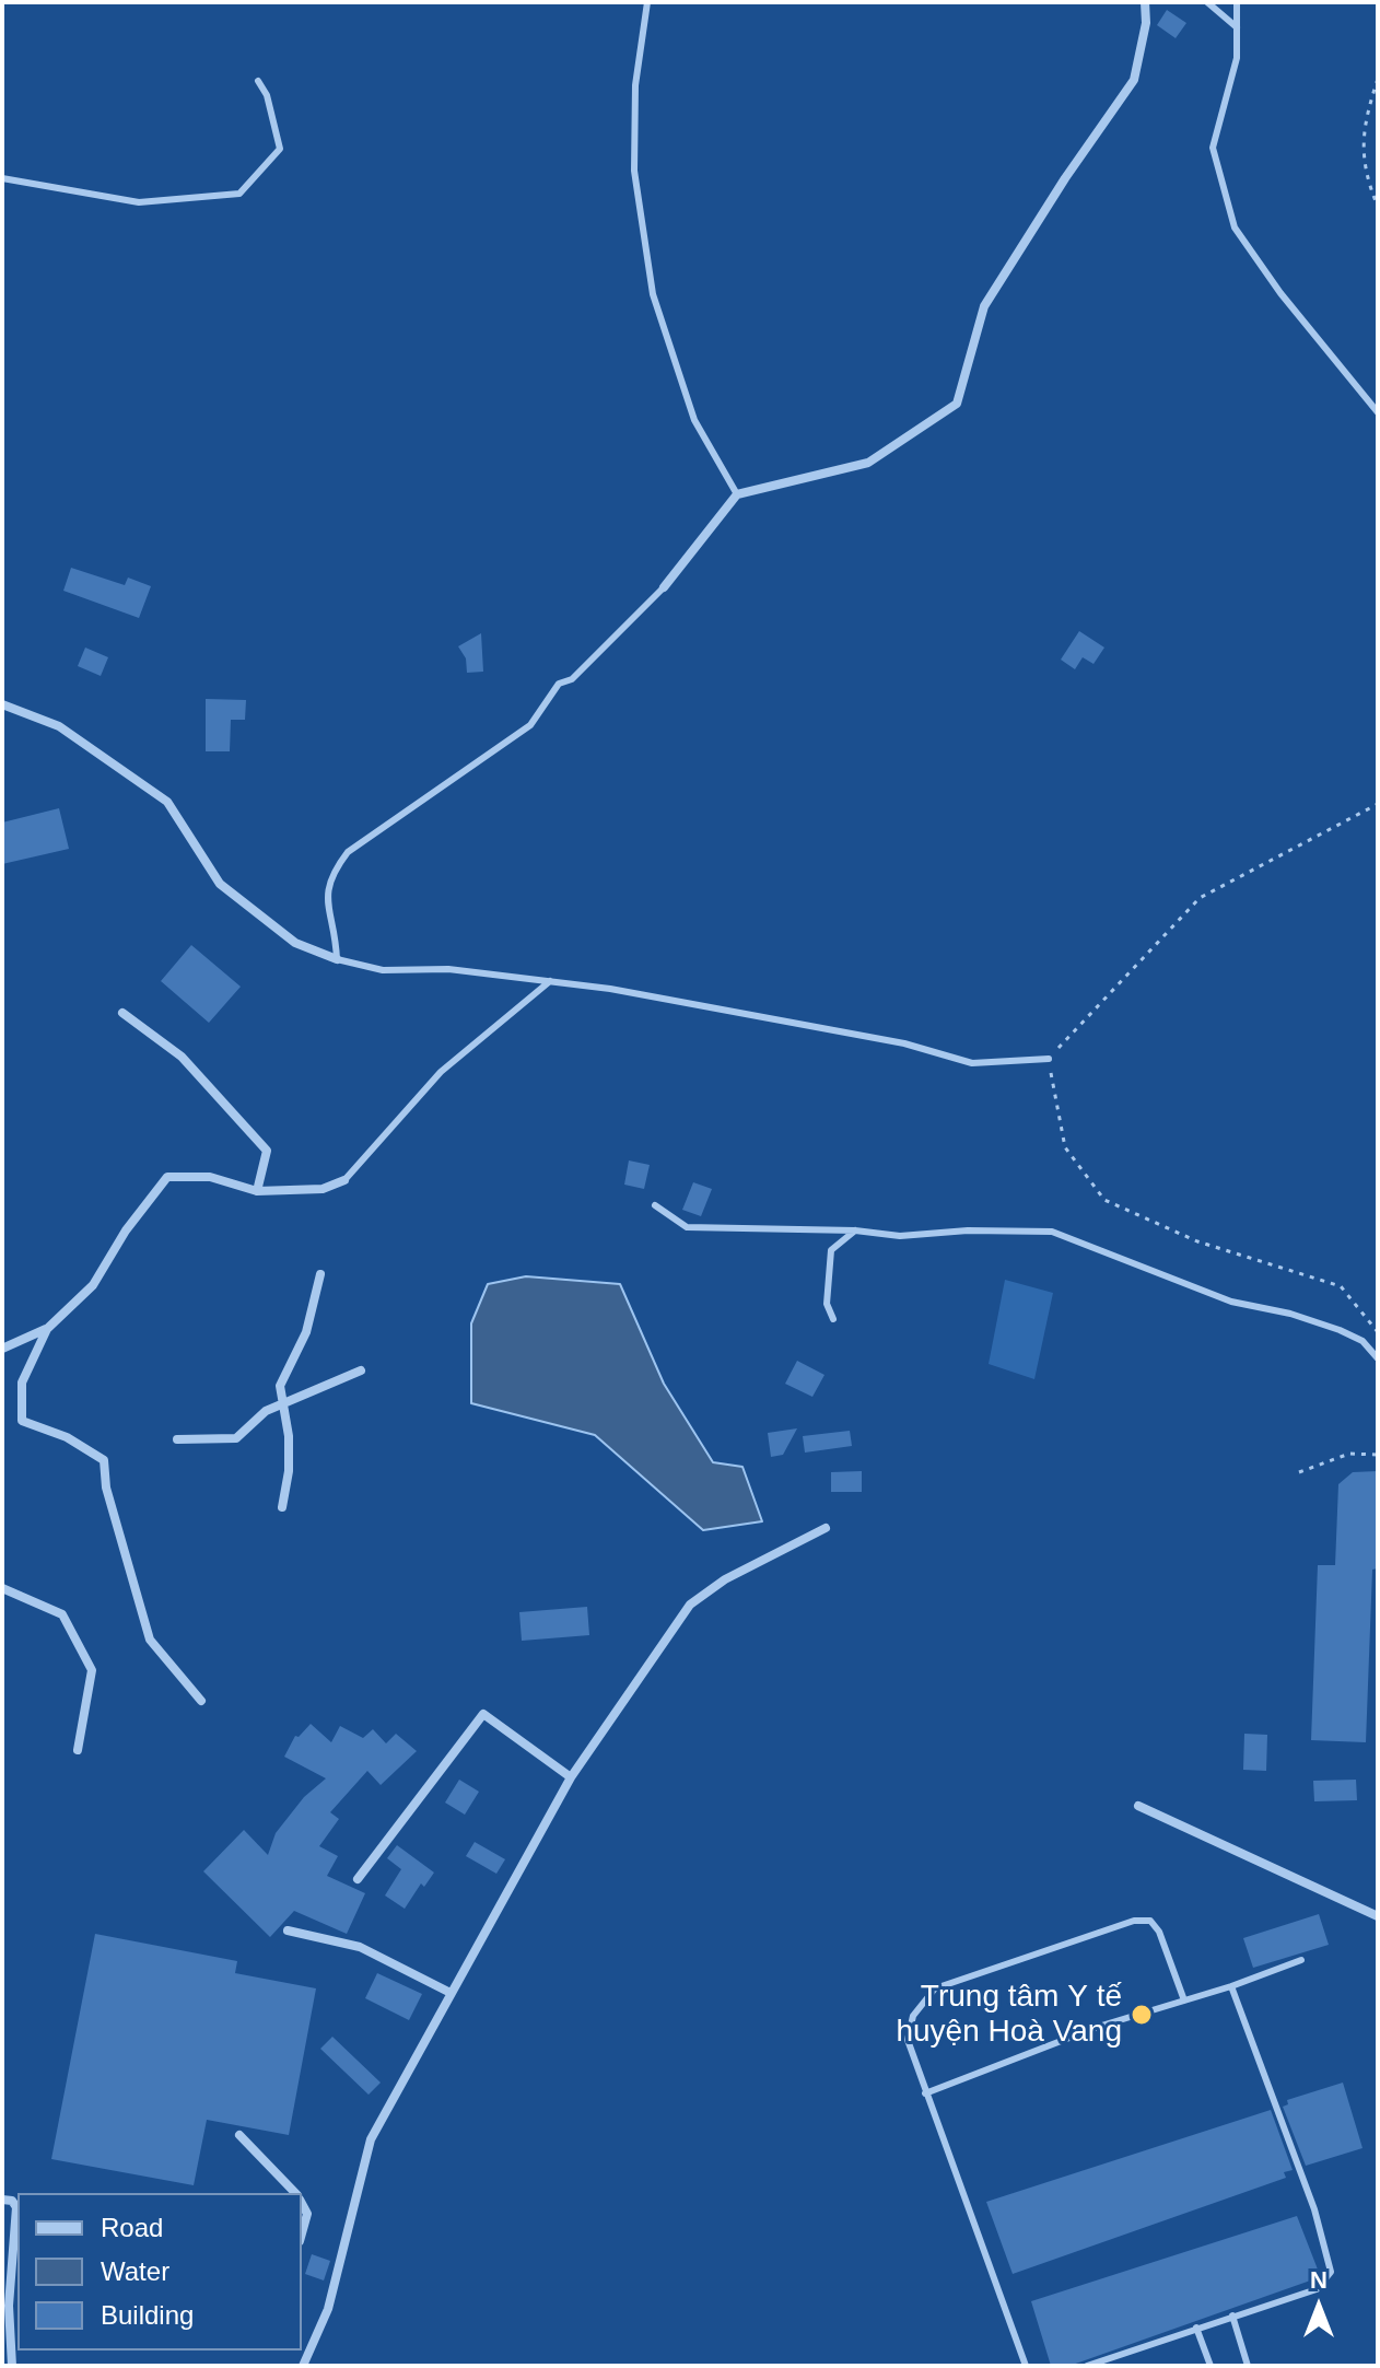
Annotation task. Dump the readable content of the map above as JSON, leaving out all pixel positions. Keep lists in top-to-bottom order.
{
  "places": ["Trung tâm Y tế huyện Hoà Vang"],
  "legend": ["Road", "Water", "Building"],
  "north": "top"
}
